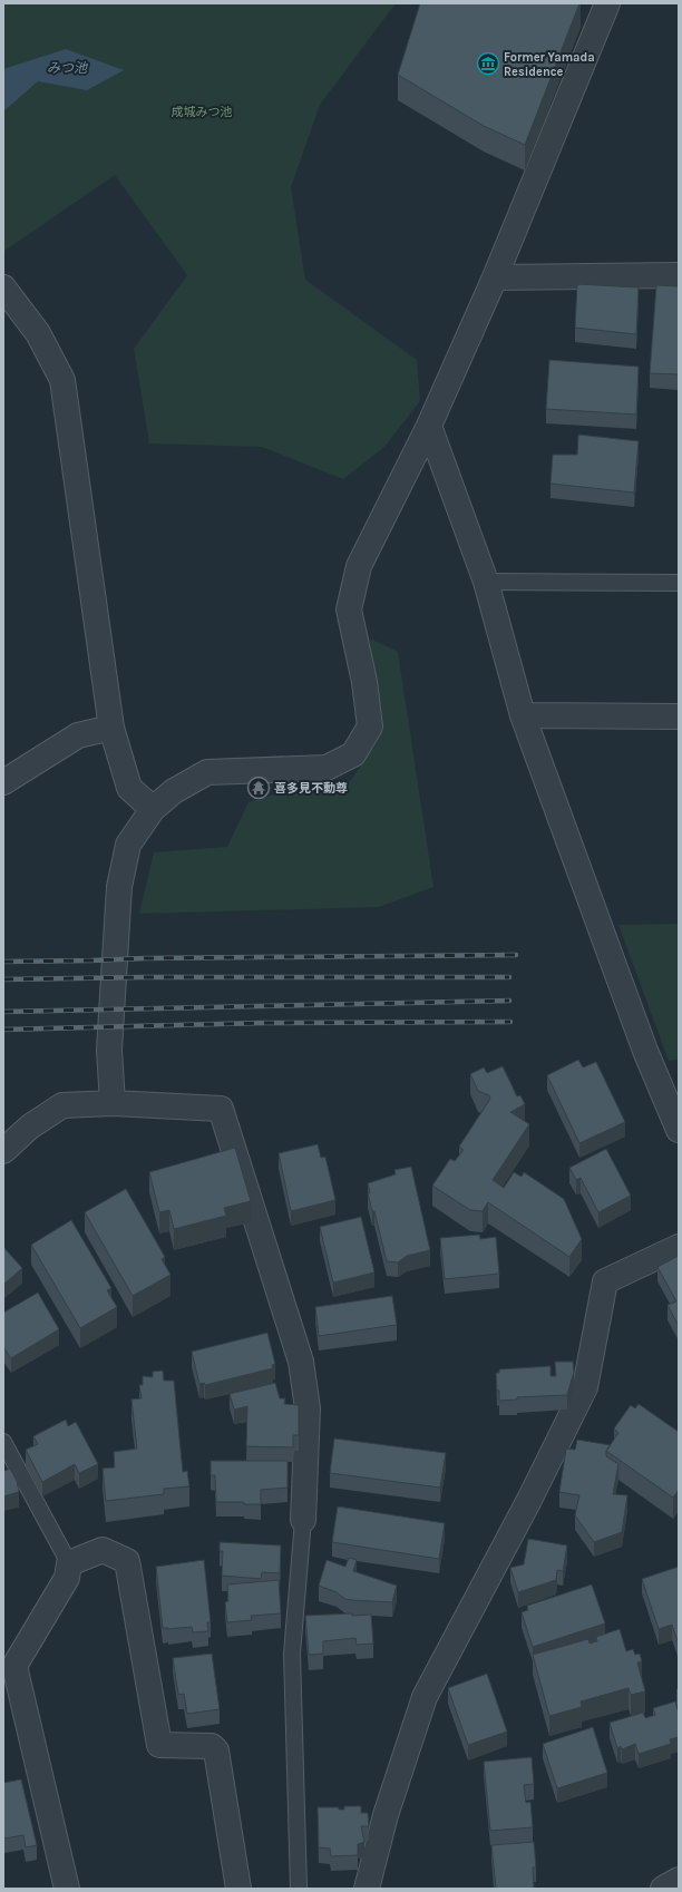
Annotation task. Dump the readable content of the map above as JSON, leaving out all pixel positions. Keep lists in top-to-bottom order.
{
  "water": ["みつ池"],
  "parks": ["成城みつ池"],
  "places": {
    "museum": ["Former Yamada Residence"],
    "temple": ["喜多見不動尊"]
  }
}
